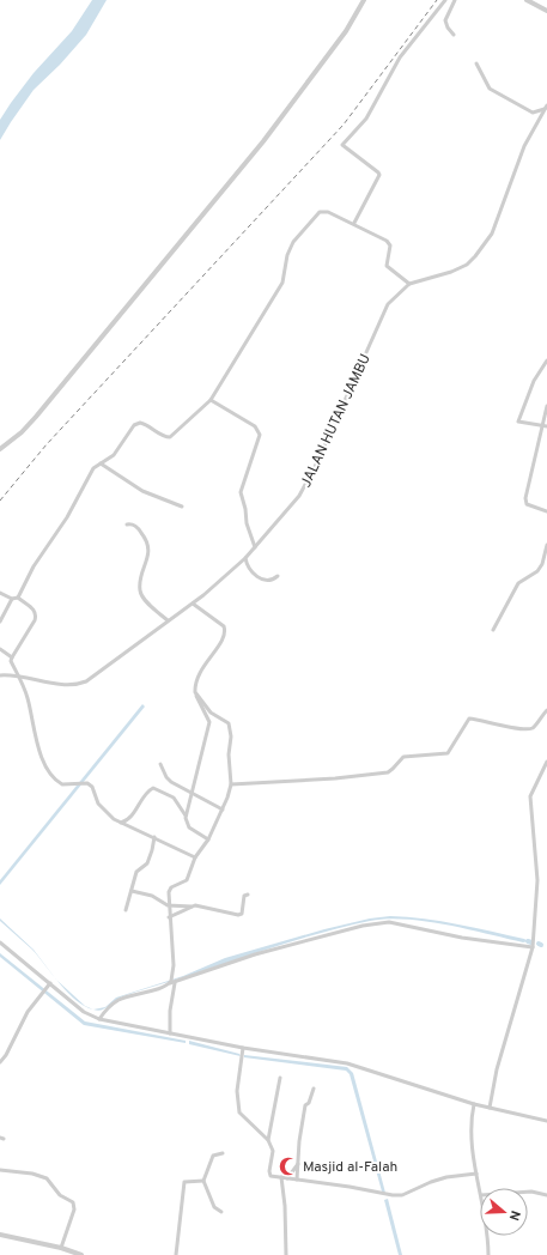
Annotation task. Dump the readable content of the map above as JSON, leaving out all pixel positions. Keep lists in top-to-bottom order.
{
  "streets": {
    "street": ["JALAN HUTAN JAMBU"]
  },
  "places": {
    "mosque": ["Masjid al-Falah"]
  },
  "north": "right"
}
